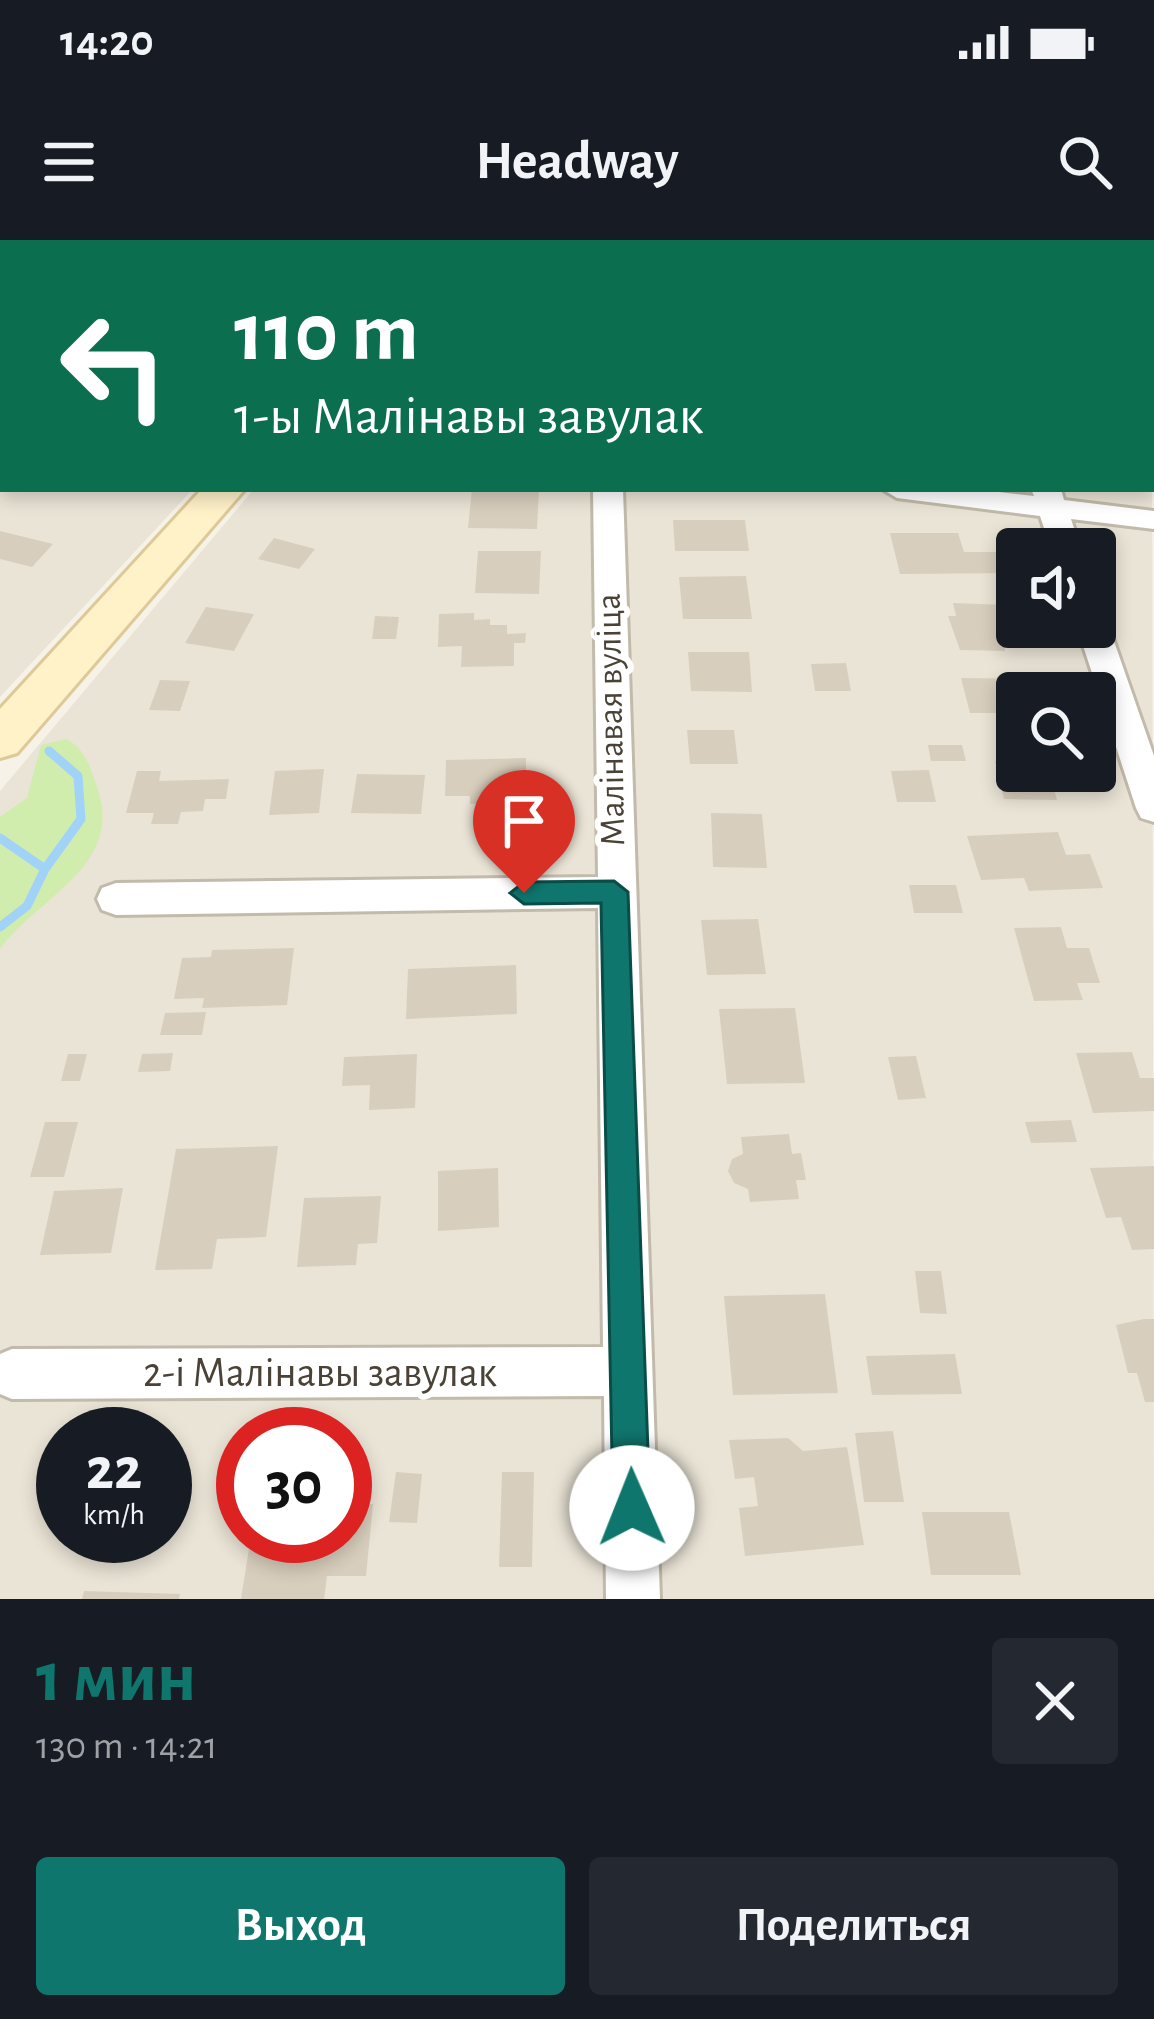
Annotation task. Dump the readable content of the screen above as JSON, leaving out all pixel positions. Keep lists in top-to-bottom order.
{
  "streets": {
    "street": ["Малінавая вуліца", "2-і Малінавы завулак"]
  },
  "crossings": [
    ["Малінавая вуліца", "2-і Малінавы завулак"]
  ],
  "page": {
    "status": "14:20",
    "header": "Headway",
    "turn": ["110 m", "1-ы Малінавы завулак"],
    "speed": "22 km/h",
    "limit": "30",
    "heading": ["1 мин", "130 m · 14:21"],
    "buttons": ["Выход", "Поделиться"]
  }
}
